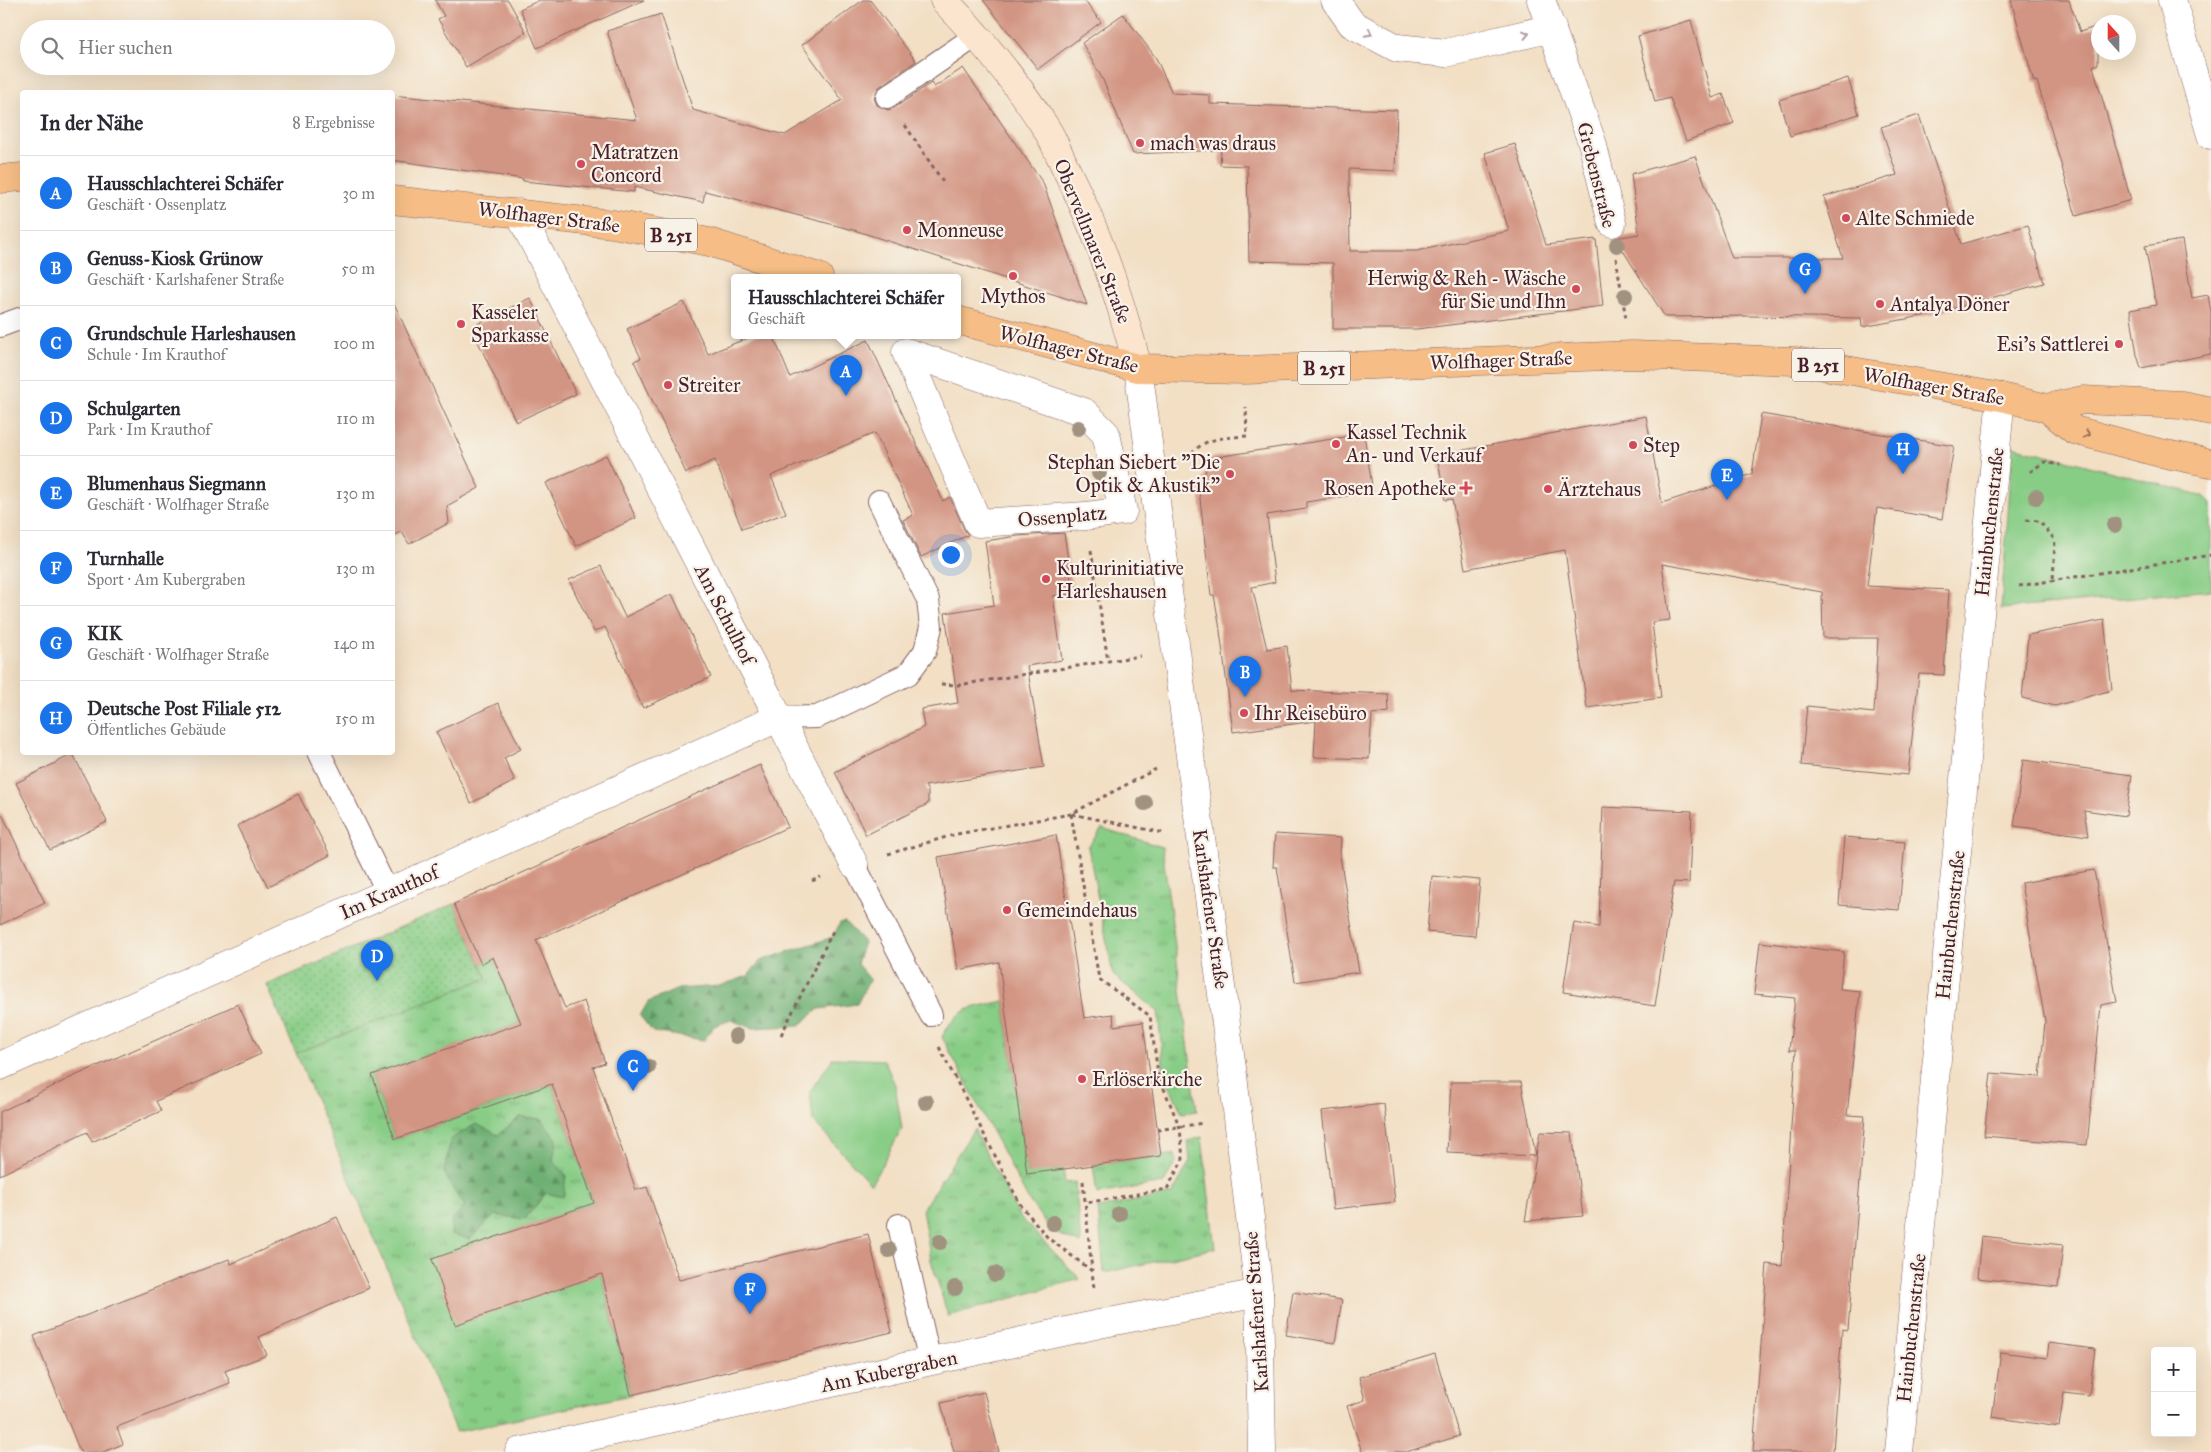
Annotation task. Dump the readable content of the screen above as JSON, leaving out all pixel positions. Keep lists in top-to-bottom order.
{
  "streets": {
    "main road": ["Wolfhager Straße", "B 251", "Obervellmarer Straße"],
    "street": [
      "Grebenstraße",
      "Ossenplatz",
      "Hainbuchenstraße",
      "Am Schulhof",
      "Im Krauthof",
      "Karlshafener Straße",
      "Am Kubergraben"
    ]
  },
  "crossings": [
    ["Grebenstraße", "Wolfhager Straße"],
    ["Wolfhager Straße", "Obervellmarer Straße"],
    ["Wolfhager Straße", "Hainbuchenstraße"],
    ["Wolfhager Straße", "Am Schulhof"],
    ["Wolfhager Straße", "Karlshafener Straße"],
    ["Obervellmarer Straße", "Karlshafener Straße"],
    ["Am Schulhof", "Im Krauthof"],
    ["Karlshafener Straße", "Am Kubergraben"]
  ],
  "places": {
    "other": [
      "mach was draus",
      "Matratzen Concord",
      "Alte Schmiede",
      "Monneuse",
      "Mythos",
      "Herwig & Reh - Wäsche für Sie und Ihn",
      "Antalya Döner",
      "Kasseler Sparkasse",
      "Esi's Sattlerei",
      "Streiter",
      "Kassel Technik An- und Verkauf",
      "Step",
      "Stephan Siebert \"Die Optik & Akustik\"",
      "Ärztehaus",
      "Kulturinitiative Harleshausen",
      "Ihr Reisebüro",
      "Gemeindehaus",
      "Erlöserkirche"
    ],
    "health": ["Rosen Apotheke"]
  },
  "north": "top",
  "page": {
    "search": "Hier suchen",
    "heading": ["In der Nähe", "8 Ergebnisse"],
    "list": [
      {
        "mark": "A",
        "name": "Hausschlachterei Schäfer",
        "note": "Geschäft · Ossenplatz",
        "value": "30 m"
      },
      {
        "mark": "B",
        "name": "Genuss-Kiosk Grünow",
        "note": "Geschäft · Karlshafener Straße",
        "value": "50 m"
      },
      {
        "mark": "C",
        "name": "Grundschule Harleshausen",
        "note": "Schule · Im Krauthof",
        "value": "100 m"
      },
      {
        "mark": "D",
        "name": "Schulgarten",
        "note": "Park · Im Krauthof",
        "value": "110 m"
      },
      {
        "mark": "E",
        "name": "Blumenhaus Siegmann",
        "note": "Geschäft · Wolfhager Straße",
        "value": "130 m"
      },
      {
        "mark": "F",
        "name": "Turnhalle",
        "note": "Sport · Am Kubergraben",
        "value": "130 m"
      },
      {
        "mark": "G",
        "name": "KIK",
        "note": "Geschäft · Wolfhager Straße",
        "value": "140 m"
      },
      {
        "mark": "H",
        "name": "Deutsche Post Filiale 512",
        "note": "Öffentliches Gebäude",
        "value": "150 m"
      }
    ],
    "pins": [
      "G",
      "A",
      "H",
      "E",
      "B",
      "D",
      "C",
      "F"
    ],
    "popup": ["Hausschlachterei Schäfer", "Geschäft"],
    "map_buttons": ["+", "−"]
  }
}
